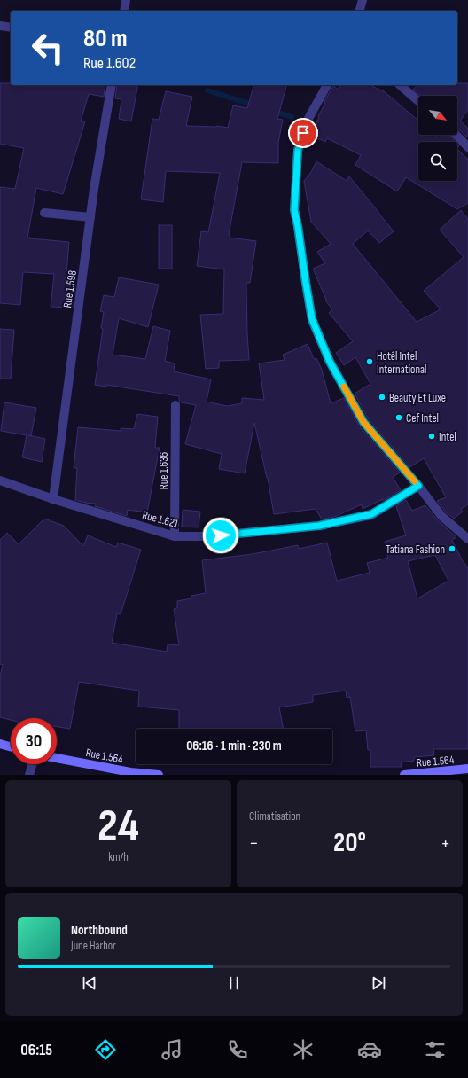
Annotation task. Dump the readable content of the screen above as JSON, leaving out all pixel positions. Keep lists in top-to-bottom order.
{
  "streets": {
    "main road": ["Rue 1.564"],
    "street": ["Rue 1.598", "Rue 1.636", "Rue 1.621"]
  },
  "crossings": [
    ["Rue 1.598", "Rue 1.621"],
    ["Rue 1.636", "Rue 1.621"]
  ],
  "places": [
    "Hotêl Intel International",
    "Beauty Et Luxe",
    "Cef Intel",
    "Intel",
    "Tatiana Fashion"
  ],
  "north": "bottom right",
  "page": {
    "turn": ["80 m", "Rue 1.602"],
    "limit": "30",
    "trip": "06:16 · 1 min · 230 m",
    "tile": [
      ["24", "km/h"],
      "Climatisation"
    ],
    "heat": ["−", "20°", "+"],
    "song": ["Northbound", "June Harbor"],
    "tabs": "06:15"
  }
}
